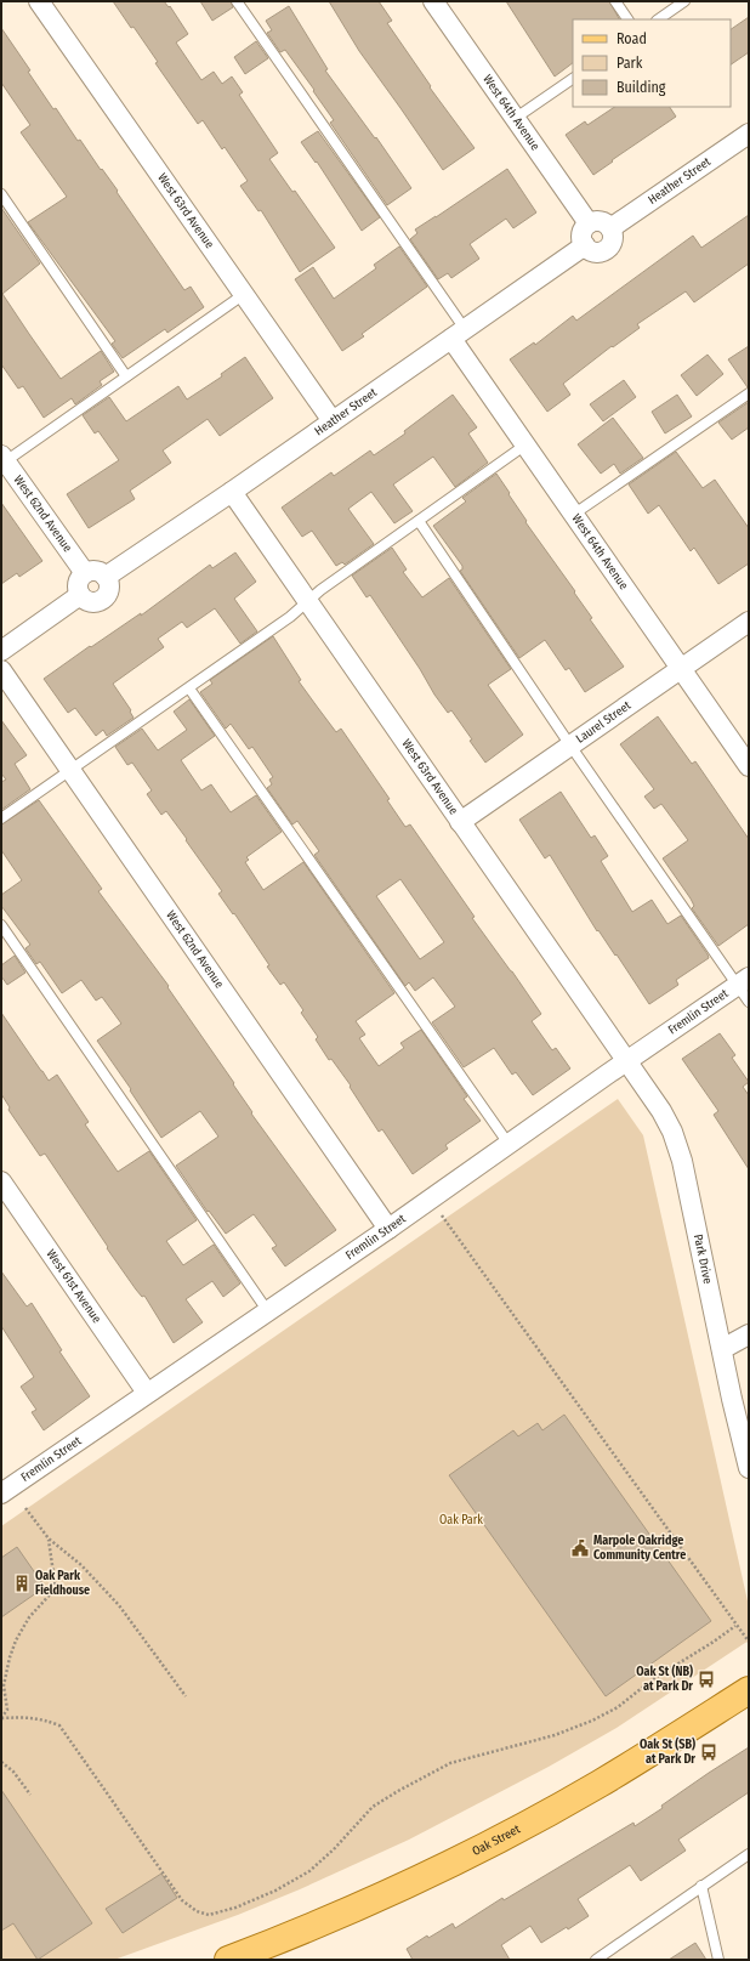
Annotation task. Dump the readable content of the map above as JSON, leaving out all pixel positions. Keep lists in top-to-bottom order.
{
  "streets": {
    "main road": ["Oak Street"],
    "street": [
      "West 64th Avenue",
      "Heather Street",
      "West 63rd Avenue",
      "West 62nd Avenue",
      "Laurel Street",
      "Fremlin Street",
      "Park Drive",
      "West 61st Avenue"
    ]
  },
  "crossings": [
    ["West 64th Avenue", "Heather Street"],
    ["West 64th Avenue", "Laurel Street"],
    ["Heather Street", "West 63rd Avenue"],
    ["Heather Street", "West 62nd Avenue"],
    ["West 63rd Avenue", "Laurel Street"],
    ["West 63rd Avenue", "Fremlin Street"],
    ["West 63rd Avenue", "Park Drive"],
    ["West 62nd Avenue", "Fremlin Street"],
    ["Fremlin Street", "Park Drive"],
    ["Fremlin Street", "West 61st Avenue"]
  ],
  "parks": ["Oak Park"],
  "places": {
    "public building": ["Marpole Oakridge Community Centre"],
    "building": ["Oak Park Fieldhouse"],
    "bus stop": ["Oak St (NB) at Park Dr", "Oak St (SB) at Park Dr"]
  },
  "legend": ["Road", "Park", "Building"]
}
